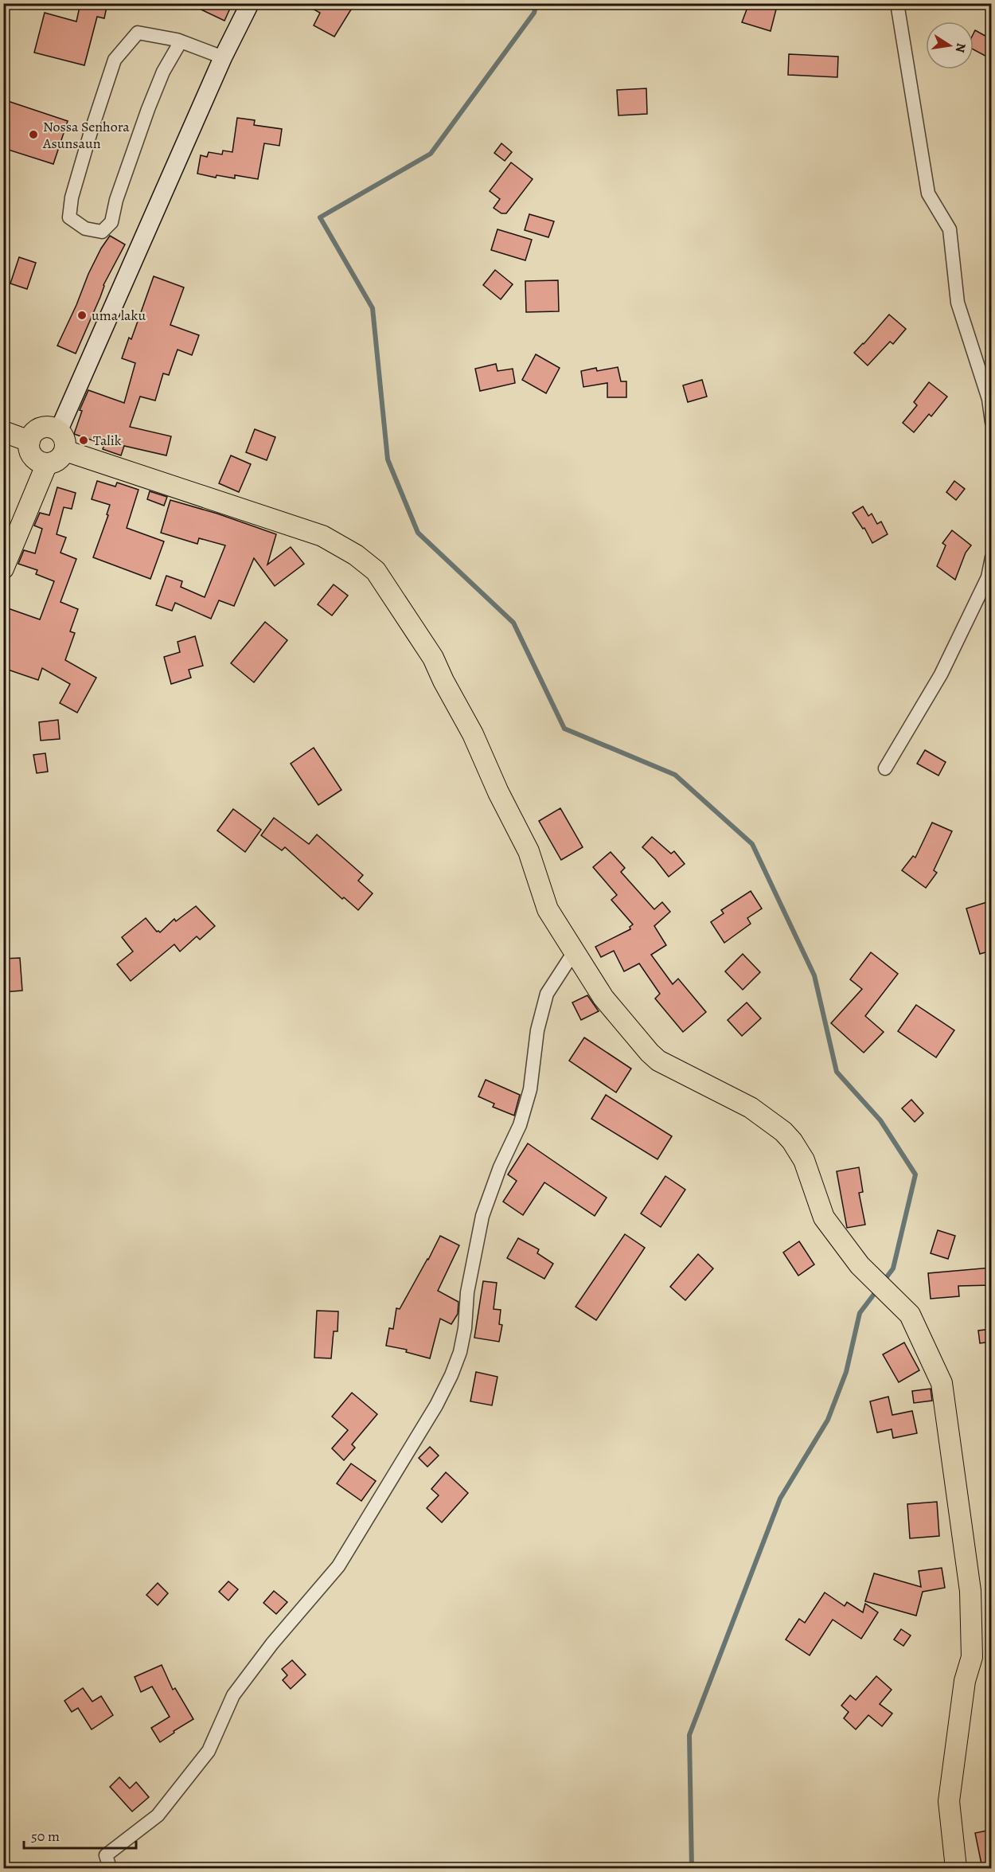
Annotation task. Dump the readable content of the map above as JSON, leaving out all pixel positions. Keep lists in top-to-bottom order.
{
  "places": ["Nossa Senhora Asunsaun", "uma laku", "Talik"],
  "scale_bar": "50 m",
  "north": "right"
}
